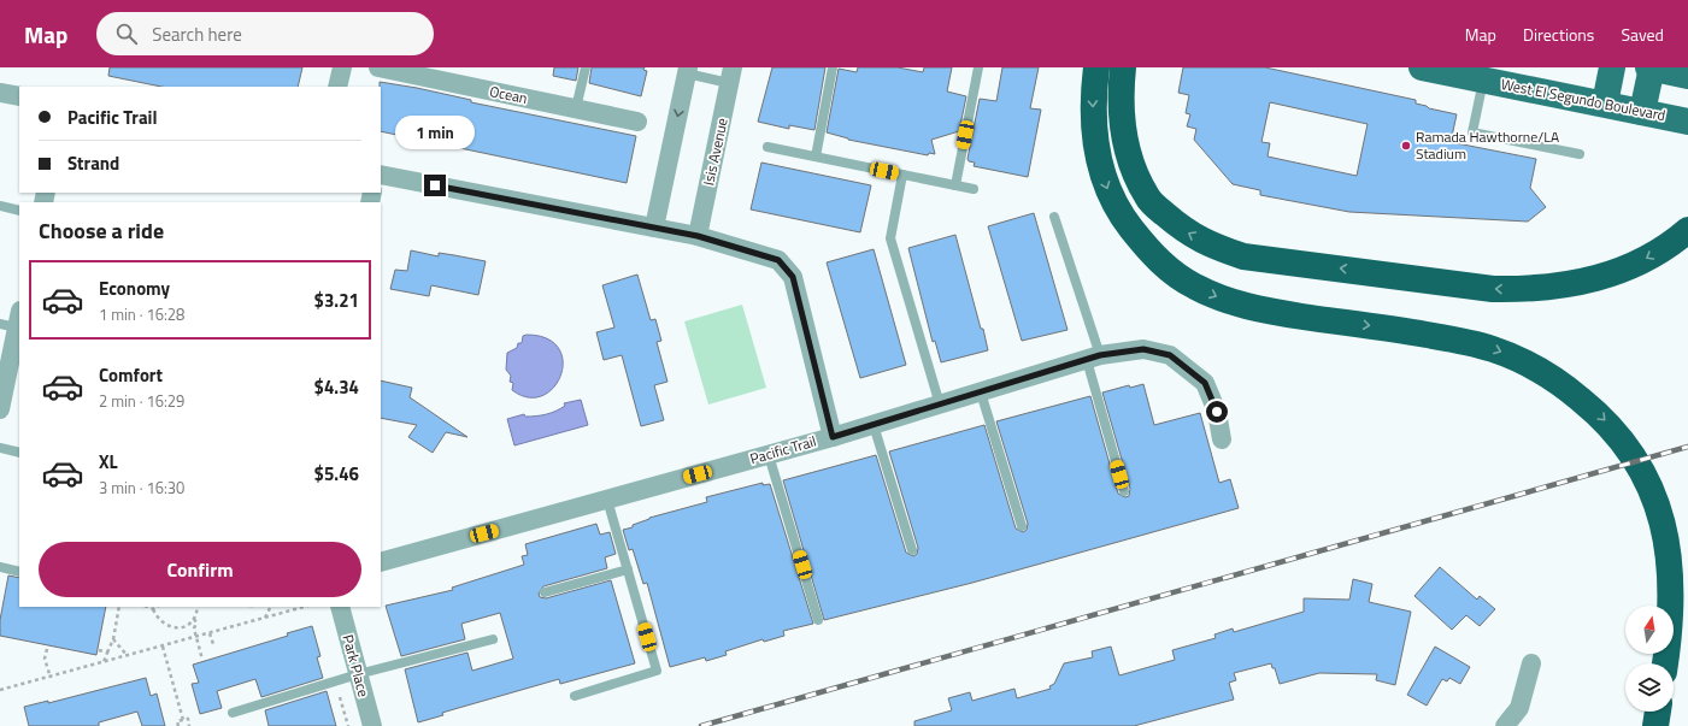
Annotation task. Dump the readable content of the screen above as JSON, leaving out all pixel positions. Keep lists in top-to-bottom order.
{
  "streets": {
    "main road": ["West El Segundo Boulevard"],
    "street": [
      "Ocean",
      "Isis Avenue",
      "Pacific Trail",
      "Park Place"
    ]
  },
  "places": ["Ramada Hawthorne/LA Stadium"],
  "north": "top",
  "page": {
    "header": "Map",
    "search": "Search here",
    "nav": ["Map", "Directions", "Saved"],
    "banner": ["Pacific Trail", "Strand"],
    "bubble": "1 min",
    "heading": "Choose a ride",
    "list": [
      {
        "name": "Economy",
        "note": "1 min · 16:28",
        "value": "$3.21"
      },
      {
        "name": "Comfort",
        "note": "2 min · 16:29",
        "value": "$4.34"
      },
      {
        "name": "XL",
        "note": "3 min · 16:30",
        "value": "$5.46"
      }
    ],
    "buttons": "Confirm"
  }
}
